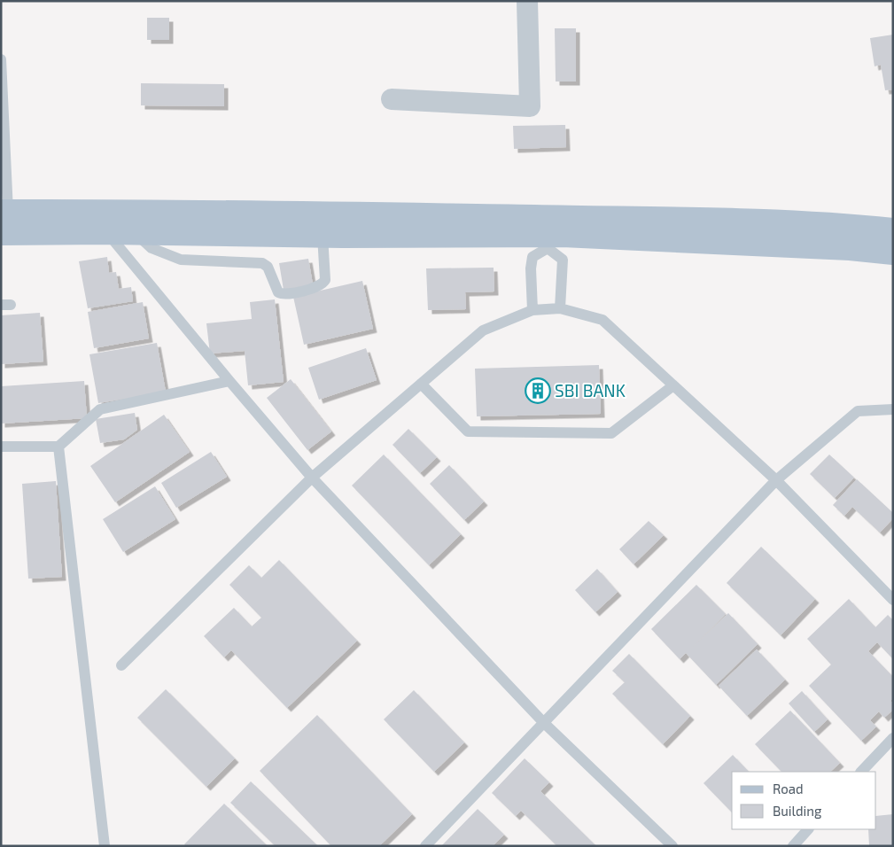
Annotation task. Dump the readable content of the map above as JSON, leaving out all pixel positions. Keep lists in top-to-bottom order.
{
  "places": {
    "building": ["SBI BANK"]
  },
  "legend": ["Road", "Building"]
}
